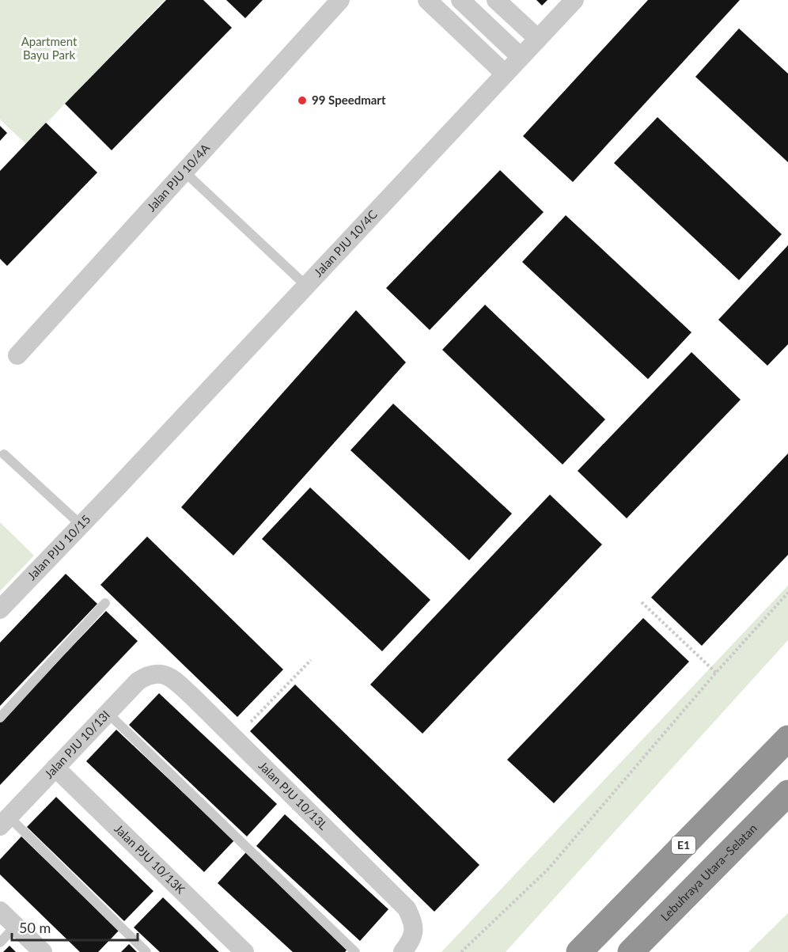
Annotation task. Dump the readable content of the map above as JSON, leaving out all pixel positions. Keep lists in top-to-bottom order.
{
  "streets": {
    "highway": ["E1", "Lebuhraya Utara–Selatan"],
    "street": [
      "Jalan PJU 10/4A",
      "Jalan PJU 10/4C",
      "Jalan PJU 10/15",
      "Jalan PJU 10/13I",
      "Jalan PJU 10/13L",
      "Jalan PJU 10/13K"
    ]
  },
  "crossings": [
    ["Jalan PJU 10/4C", "Jalan PJU 10/15"],
    ["Jalan PJU 10/13I", "Jalan PJU 10/13L"],
    ["Jalan PJU 10/13I", "Jalan PJU 10/13K"]
  ],
  "parks": ["Apartment Bayu Park"],
  "places": ["99 Speedmart"],
  "scale_bar": "50 m"
}
